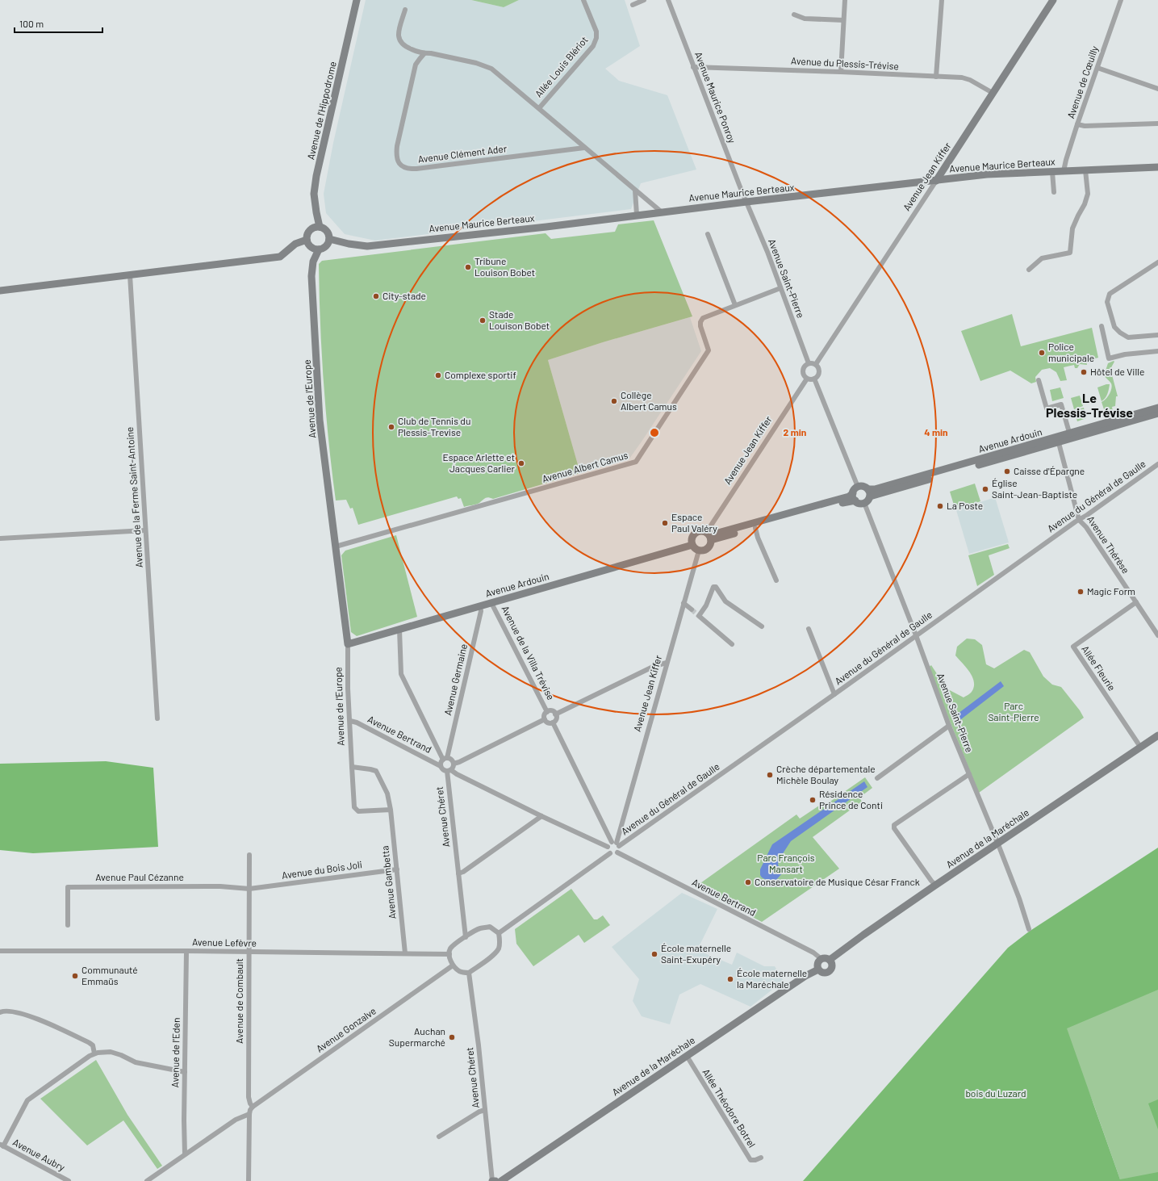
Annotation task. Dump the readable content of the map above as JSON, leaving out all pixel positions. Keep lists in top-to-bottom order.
{
  "streets": {
    "street": [
      "Avenue du Plessis-Trévise",
      "Allée Louis Blériot",
      "Avenue de Cœuilly",
      "Avenue Maurice Ponroy",
      "Avenue de l'Hippodrome",
      "Avenue Clément Ader",
      "Avenue Maurice Berteaux",
      "Avenue Jean Kiffer",
      "Avenue Saint-Pierre",
      "Avenue de l'Europe",
      "Avenue Ardouin",
      "Avenue Albert Camus",
      "Avenue du Général de Gaulle",
      "Avenue de la Ferme Saint-Antoine",
      "Avenue Thérèse",
      "Avenue de la Villa Trévise",
      "Allée Fleurie",
      "Avenue Germaine",
      "Avenue Bertrand",
      "Avenue Chéret",
      "Avenue de la Maréchale",
      "Avenue du Bois Joli",
      "Avenue Paul Cézanne",
      "Avenue Gambetta",
      "Avenue Lefèvre",
      "Avenue de Combault",
      "Avenue Gonzalve",
      "Avenue de l'Eden",
      "Allée Théodore Botrel",
      "Avenue Aubry"
    ]
  },
  "crossings": [
    ["Avenue du Plessis-Trévise", "Avenue Maurice Ponroy"],
    ["Avenue du Plessis-Trévise", "Avenue Jean Kiffer"],
    ["Avenue de Cœuilly", "Avenue Maurice Berteaux"],
    ["Avenue Maurice Ponroy", "Avenue Maurice Berteaux"],
    ["Avenue Maurice Ponroy", "Avenue Saint-Pierre"],
    ["Avenue de l'Hippodrome", "Avenue Maurice Berteaux"],
    ["Avenue de l'Hippodrome", "Avenue de l'Europe"],
    ["Avenue Maurice Berteaux", "Avenue Jean Kiffer"],
    ["Avenue Maurice Berteaux", "Avenue Saint-Pierre"],
    ["Avenue Maurice Berteaux", "Avenue de l'Europe"],
    ["Avenue Jean Kiffer", "Avenue Saint-Pierre"],
    ["Avenue Jean Kiffer", "Avenue Ardouin"],
    ["Avenue Jean Kiffer", "Avenue du Général de Gaulle"],
    ["Avenue Jean Kiffer", "Avenue Bertrand"],
    ["Avenue Saint-Pierre", "Avenue Ardouin"],
    ["Avenue Saint-Pierre", "Avenue Albert Camus"],
    ["Avenue Saint-Pierre", "Avenue du Général de Gaulle"],
    ["Avenue Saint-Pierre", "Avenue de la Maréchale"],
    ["Avenue de l'Europe", "Avenue Ardouin"],
    ["Avenue de l'Europe", "Avenue Albert Camus"],
    ["Avenue de l'Europe", "Avenue Bertrand"],
    ["Avenue de l'Europe", "Avenue Gambetta"],
    ["Avenue Ardouin", "Avenue Thérèse"],
    ["Avenue Ardouin", "Avenue de la Villa Trévise"],
    ["Avenue Ardouin", "Avenue Germaine"],
    ["Avenue du Général de Gaulle", "Avenue Thérèse"],
    ["Avenue du Général de Gaulle", "Avenue Bertrand"],
    ["Avenue Thérèse", "Allée Fleurie"],
    ["Allée Fleurie", "Avenue de la Maréchale"],
    ["Avenue Germaine", "Avenue Bertrand"],
    ["Avenue Germaine", "Avenue Chéret"],
    ["Avenue Bertrand", "Avenue Chéret"],
    ["Avenue Bertrand", "Avenue de la Maréchale"],
    ["Avenue de la Maréchale", "Allée Théodore Botrel"],
    ["Avenue du Bois Joli", "Avenue Paul Cézanne"],
    ["Avenue du Bois Joli", "Avenue Gambetta"],
    ["Avenue du Bois Joli", "Avenue de Combault"],
    ["Avenue Paul Cézanne", "Avenue de Combault"],
    ["Avenue Gambetta", "Avenue Lefèvre"],
    ["Avenue Lefèvre", "Avenue de Combault"],
    ["Avenue Lefèvre", "Avenue de l'Eden"],
    ["Avenue de Combault", "Avenue Gonzalve"],
    ["Avenue Gonzalve", "Avenue de l'Eden"]
  ],
  "districts": ["Le Plessis-Trévise"],
  "parks": ["Parc Saint-Pierre", "Parc François Mansart", "bois du Luzard"],
  "places": [
    "Tribune Louison Bobet",
    "City-stade",
    "Stade Louison Bobet",
    "Police municipale",
    "Hôtel de Ville",
    "Complexe sportif",
    "Collège Albert Camus",
    "Club de Tennis du Plessis-Trevise",
    "Espace Arlette et Jacques Carlier",
    "Caisse d'Épargne",
    "Église Saint-Jean-Baptiste",
    "La Poste",
    "Espace Paul Valéry",
    "Magic Form",
    "Crèche départementale Michèle Boulay",
    "Résidence Prince de Conti",
    "Conservatoire de Musique César Franck",
    "École maternelle Saint-Exupéry",
    "Communauté Emmaüs",
    "École maternelle la Maréchale",
    "Auchan Supermarché"
  ],
  "scale_bar": "100 m",
  "rings": ["2 min", "4 min"]
}
